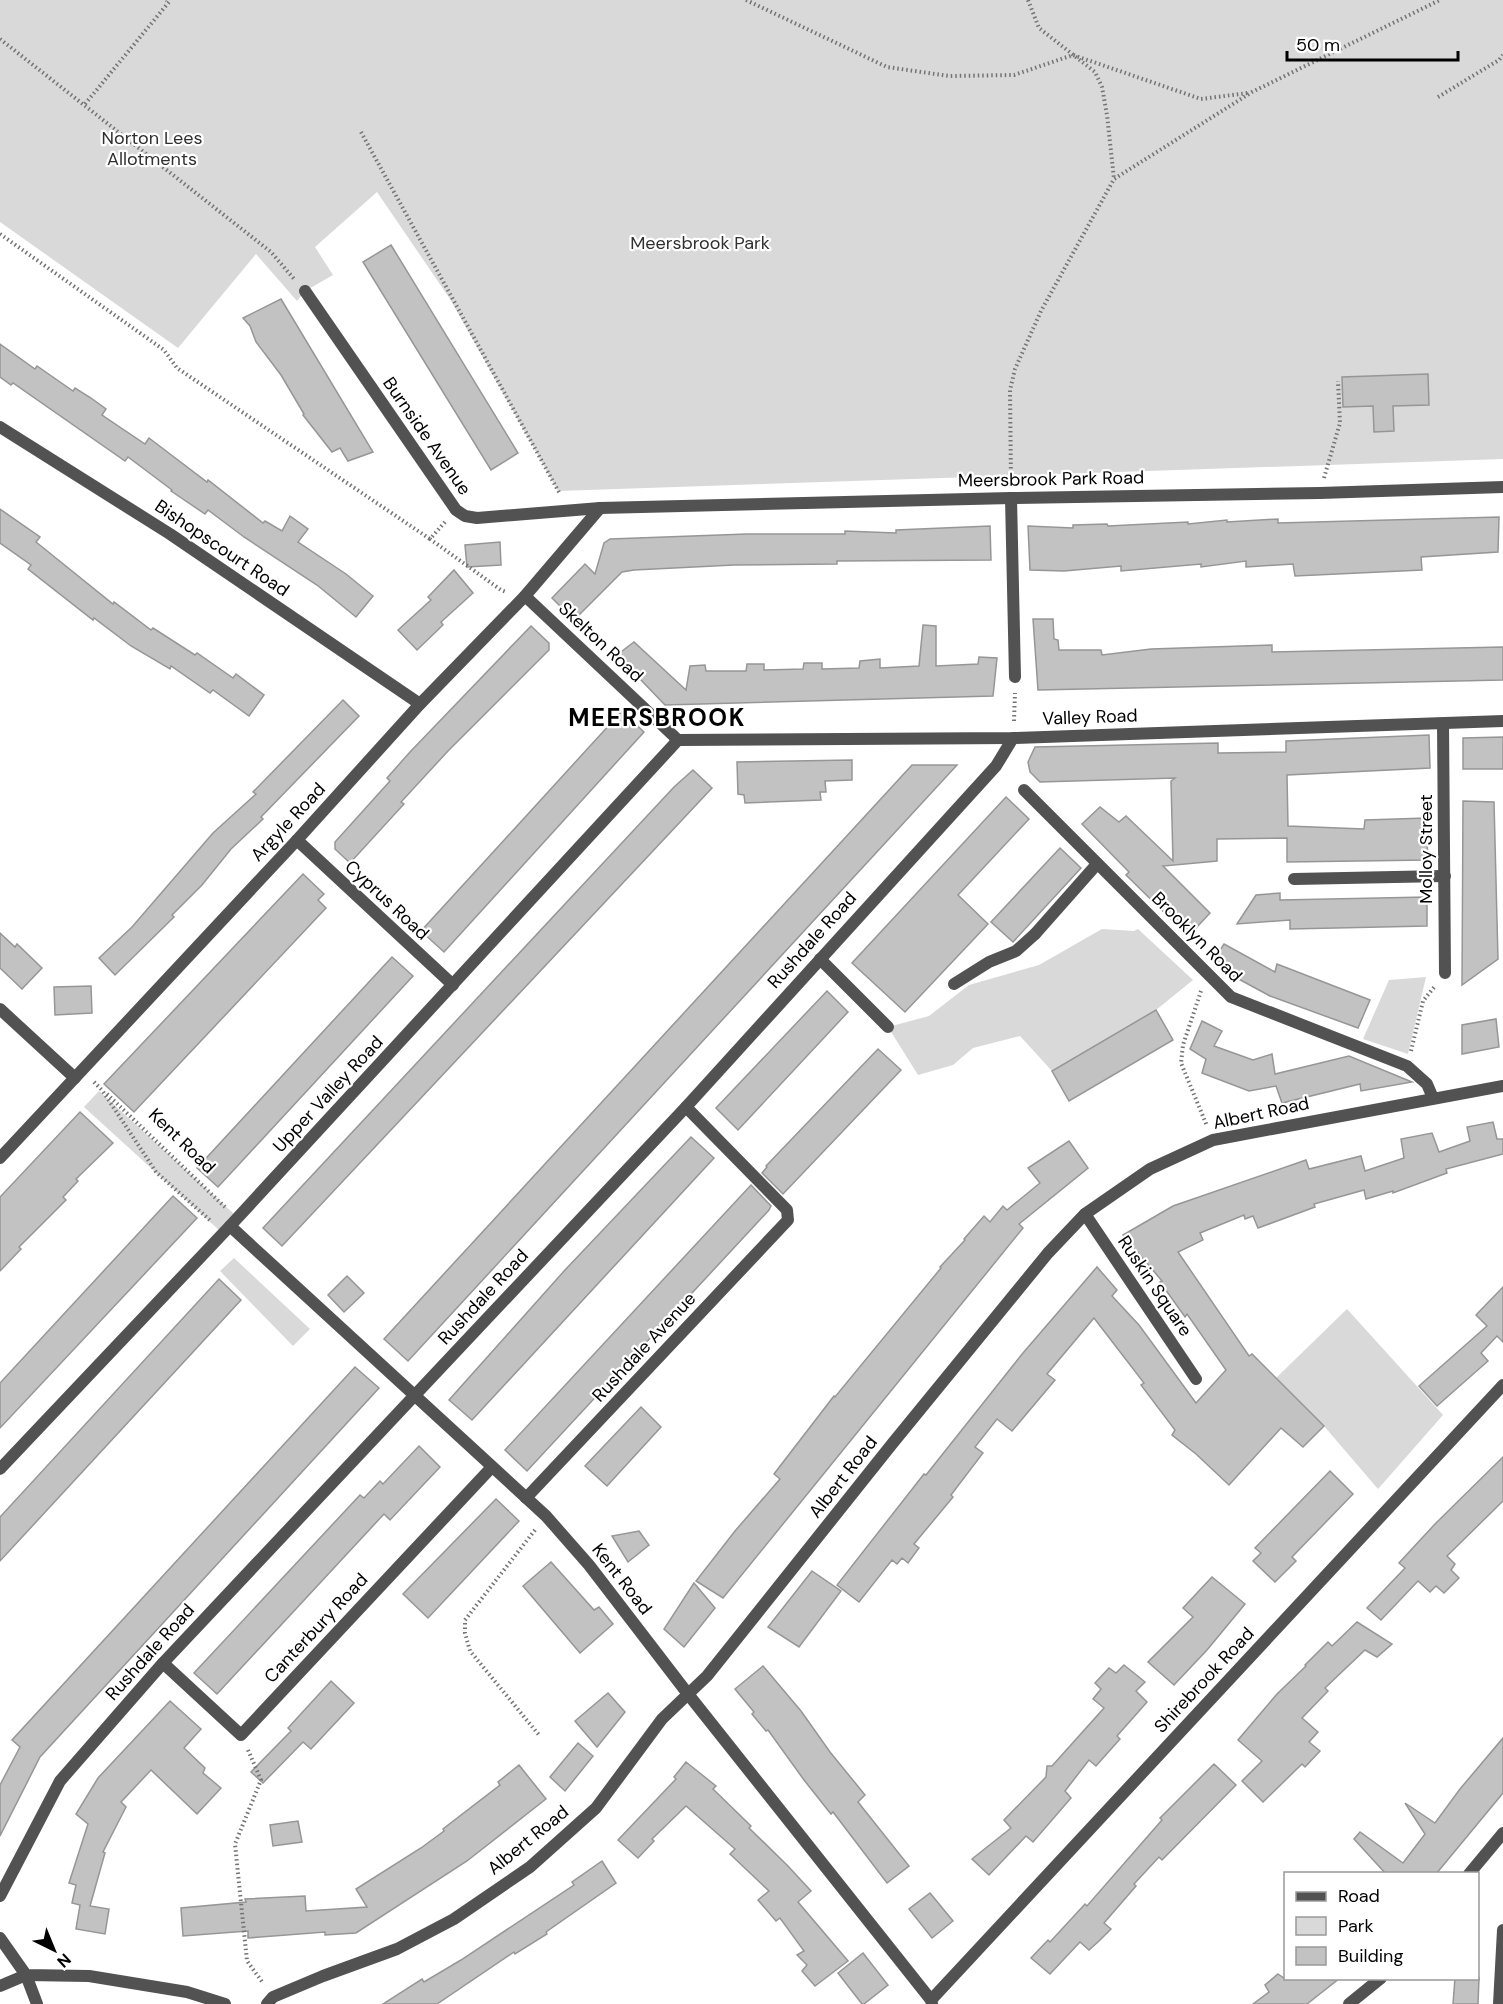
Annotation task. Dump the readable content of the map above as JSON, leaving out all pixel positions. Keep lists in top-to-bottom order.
{
  "streets": {
    "street": [
      "Burnside Avenue",
      "Meersbrook Park Road",
      "Bishopscourt Road",
      "Skelton Road",
      "Valley Road",
      "Argyle Road",
      "Molloy Street",
      "Cyprus Road",
      "Brooklyn Road",
      "Rushdale Road",
      "Upper Valley Road",
      "Albert Road",
      "Kent Road",
      "Ruskin Square",
      "Rushdale Avenue",
      "Canterbury Road",
      "Shirebrook Road"
    ]
  },
  "crossings": [
    ["Burnside Avenue", "Meersbrook Park Road"],
    ["Burnside Avenue", "Argyle Road"],
    ["Meersbrook Park Road", "Argyle Road"],
    ["Bishopscourt Road", "Argyle Road"],
    ["Skelton Road", "Valley Road"],
    ["Skelton Road", "Argyle Road"],
    ["Skelton Road", "Upper Valley Road"],
    ["Valley Road", "Molloy Street"],
    ["Valley Road", "Rushdale Road"],
    ["Valley Road", "Upper Valley Road"],
    ["Argyle Road", "Cyprus Road"],
    ["Cyprus Road", "Upper Valley Road"],
    ["Brooklyn Road", "Albert Road"],
    ["Rushdale Road", "Kent Road"],
    ["Rushdale Road", "Rushdale Avenue"],
    ["Upper Valley Road", "Kent Road"],
    ["Albert Road", "Kent Road"],
    ["Albert Road", "Ruskin Square"],
    ["Kent Road", "Rushdale Avenue"],
    ["Kent Road", "Canterbury Road"],
    ["Kent Road", "Shirebrook Road"]
  ],
  "districts": ["MEERSBROOK"],
  "parks": ["Norton Lees Allotments", "Meersbrook Park"],
  "legend": ["Road", "Park", "Building"],
  "scale_bar": "50 m",
  "north": "bottom right"
}
